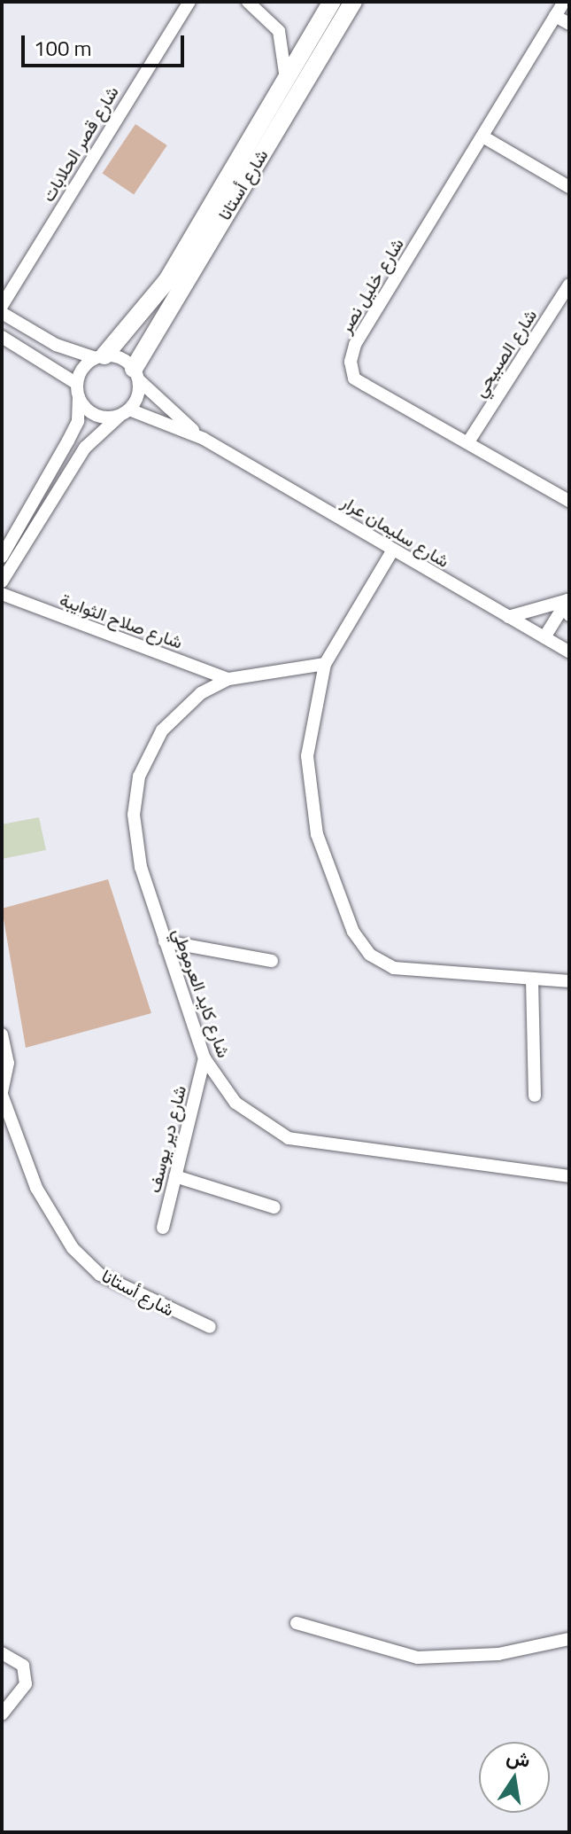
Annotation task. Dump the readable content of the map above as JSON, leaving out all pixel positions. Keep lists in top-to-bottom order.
{
  "streets": {
    "street": [
      "شارع قصر الحلابات",
      "شارع أستانا",
      "شارع خليل نصر",
      "شارع الصبيحي",
      "شارع سليمان عرار",
      "شارع صلاح الثوايبة",
      "شارع كايد العرموطي",
      "شارع دير يوسف"
    ]
  },
  "crossings": [
    ["شارع أستانا", "شارع سليمان عرار"],
    ["شارع خليل نصر", "شارع الصبيحي"],
    ["شارع صلاح الثوايبة", "شارع كايد العرموطي"],
    ["شارع كايد العرموطي", "شارع دير يوسف"]
  ],
  "scale_bar": "100 m",
  "north": "top"
}
